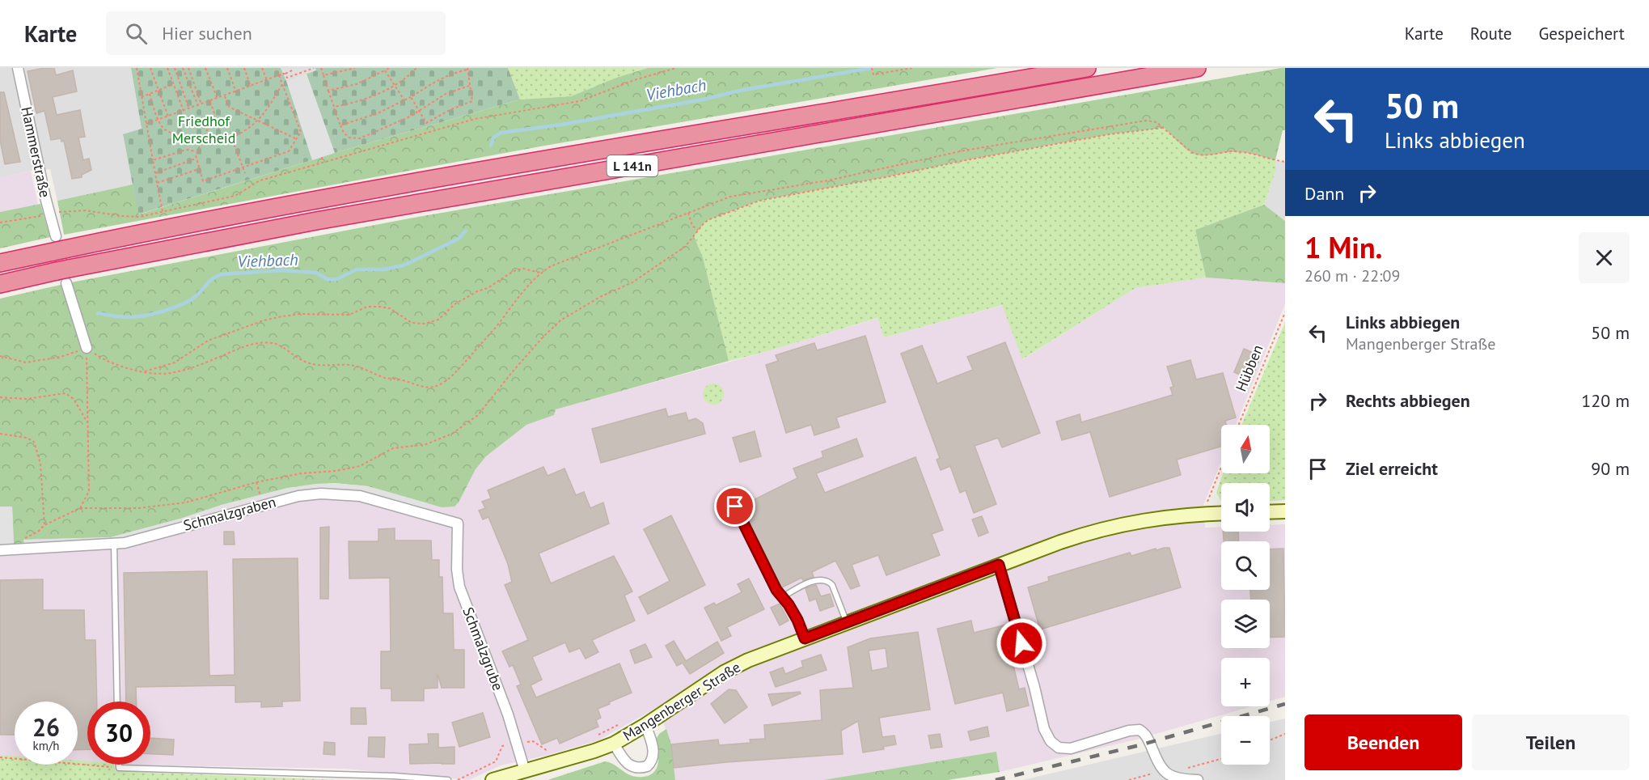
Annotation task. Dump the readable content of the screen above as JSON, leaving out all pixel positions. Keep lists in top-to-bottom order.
{
  "streets": {
    "highway": ["L 141n"],
    "main road": ["Mangenberger Straße"],
    "street": ["Hammerstraße", "Schmalzgraben", "Schmalzgrube"],
    "path": ["Hübben"]
  },
  "crossings": [
    ["Hammerstraße", "L 141n"],
    ["Schmalzgraben", "Schmalzgrube"],
    ["Schmalzgrube", "Mangenberger Straße"]
  ],
  "water": ["Viehbach"],
  "parks": ["Friedhof Merscheid"],
  "north": "top",
  "page": {
    "header": "Karte",
    "search": "Hier suchen",
    "nav": ["Karte", "Route", "Gespeichert"],
    "turn": ["50 m", "Links abbiegen"],
    "then": "Dann",
    "heading": ["1 Min.", "260 m · 22:09"],
    "list": [
      {
        "name": "Links abbiegen",
        "note": "Mangenberger Straße",
        "value": "50 m"
      },
      {
        "name": "Rechts abbiegen",
        "value": "120 m"
      },
      {
        "name": "Ziel erreicht",
        "value": "90 m"
      }
    ],
    "map_buttons": ["+", "−"],
    "speed": "26 km/h",
    "limit": "30",
    "buttons": ["Beenden", "Teilen"]
  }
}
